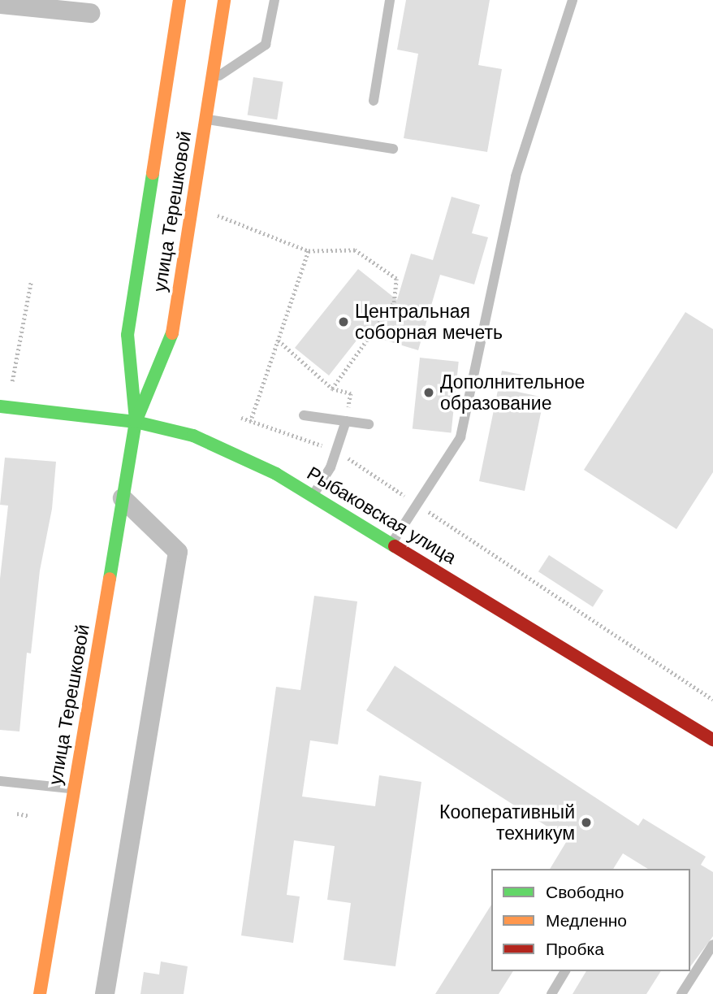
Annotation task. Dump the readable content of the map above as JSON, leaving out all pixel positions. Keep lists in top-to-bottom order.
{
  "streets": {
    "main road": ["улица Терешковой", "Рыбаковская улица"]
  },
  "crossings": [
    ["улица Терешковой", "Рыбаковская улица"]
  ],
  "places": ["Центральная соборная мечеть", "Дополнительное образование", "Кооперативный техникум"],
  "legend": ["Свободно", "Медленно", "Пробка"]
}
